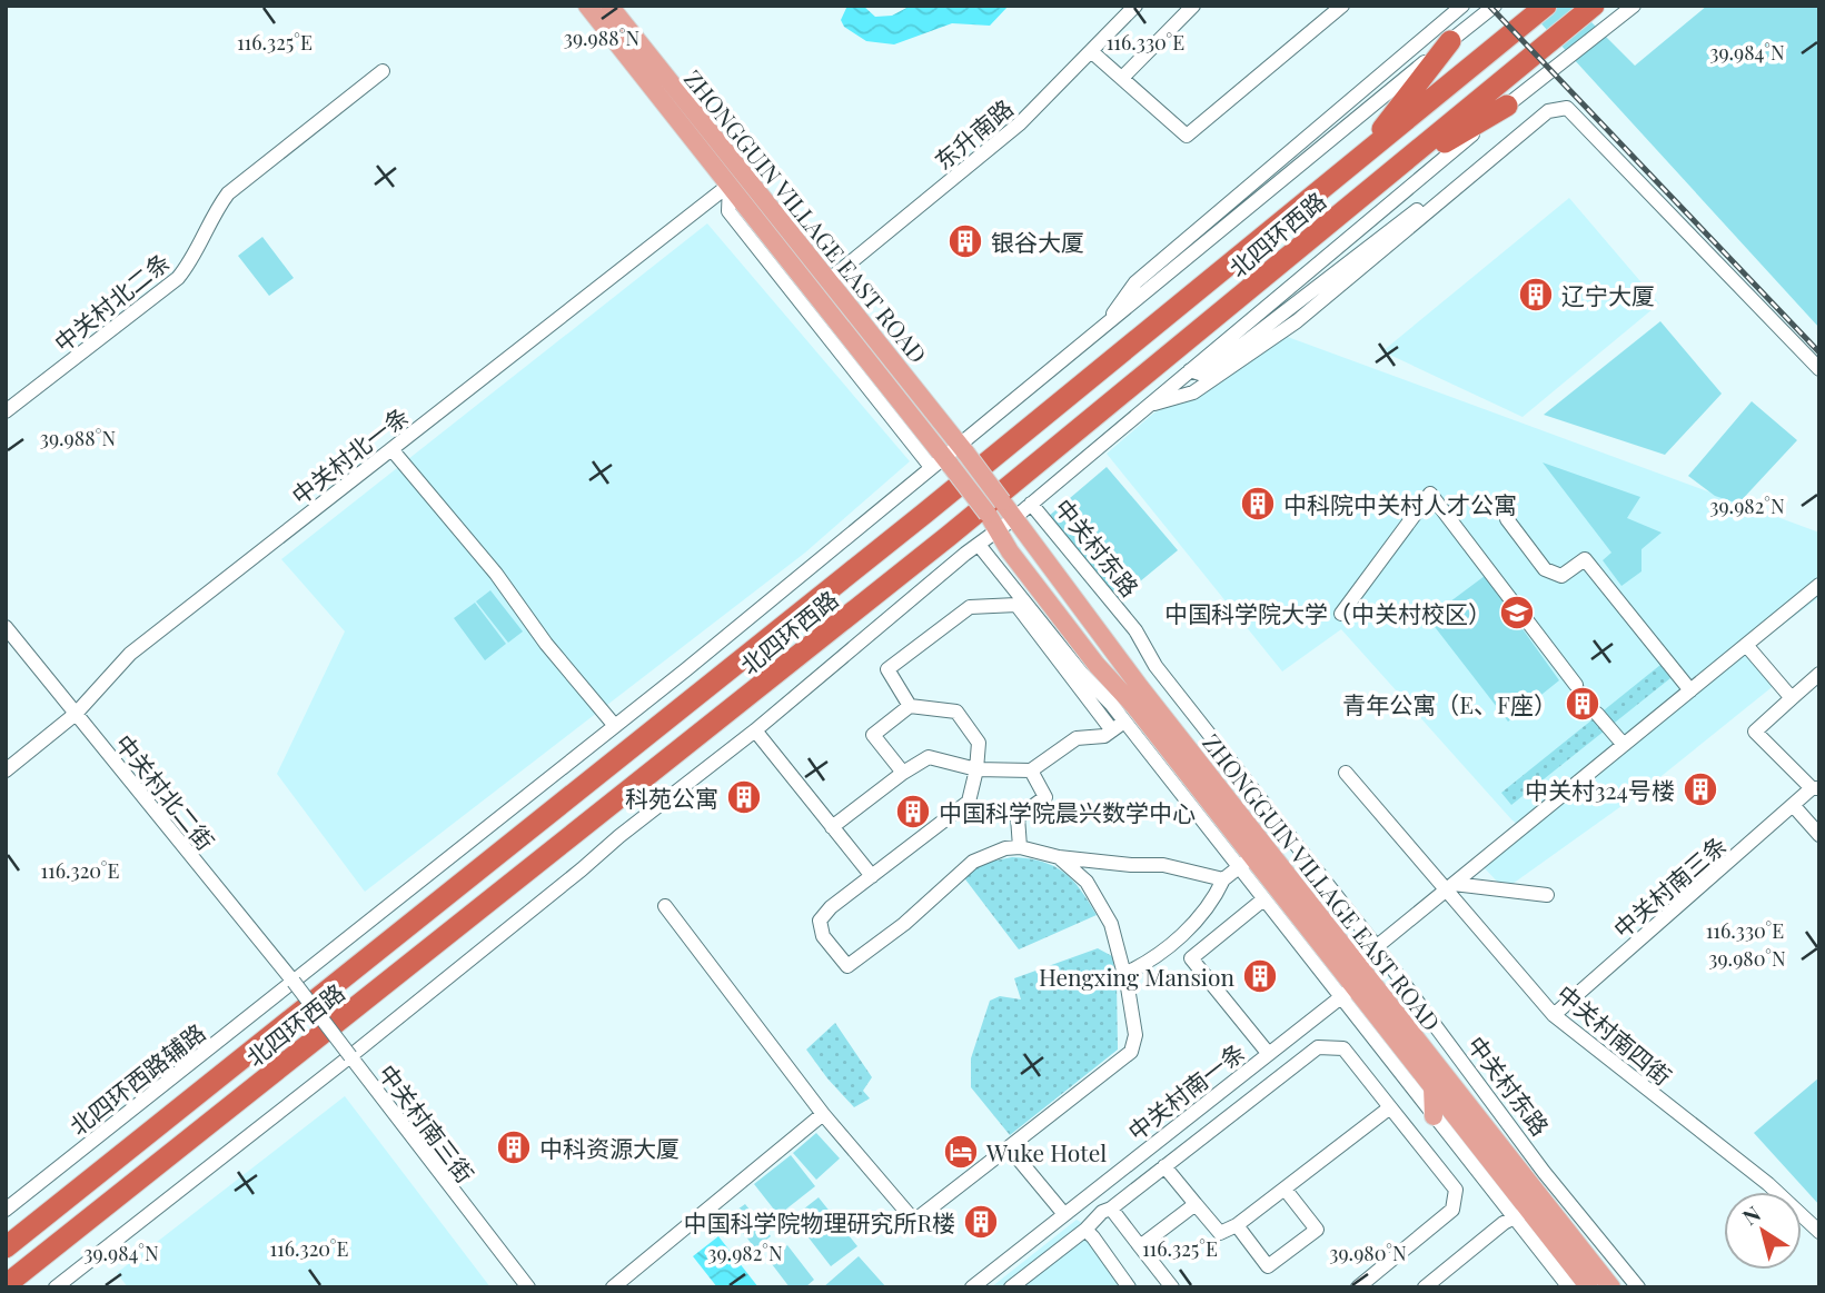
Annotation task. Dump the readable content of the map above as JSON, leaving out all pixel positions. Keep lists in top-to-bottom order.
{
  "streets": {
    "highway": ["北四环西路"],
    "main road": ["ZHONGGUIN VILLAGE EAST ROAD"],
    "street": [
      "东升南路",
      "中关村北二条",
      "中关村北一条",
      "中关村东路",
      "中关村北二街",
      "中关村南三条",
      "中关村南四街",
      "北四环西路辅路",
      "中关村南一条",
      "中关村南三街"
    ]
  },
  "crossings": [
    ["东升南路", "ZHONGGUIN VILLAGE EAST ROAD"],
    ["ZHONGGUIN VILLAGE EAST ROAD", "北四环西路"],
    ["ZHONGGUIN VILLAGE EAST ROAD", "中关村北一条"],
    ["ZHONGGUIN VILLAGE EAST ROAD", "中关村南一条"],
    ["北四环西路", "中关村北二街"],
    ["北四环西路", "北四环西路辅路"],
    ["北四环西路", "中关村南三街"],
    ["中关村北一条", "中关村北二街"],
    ["中关村北二街", "北四环西路辅路"],
    ["中关村北二街", "中关村南三街"],
    ["中关村南三条", "中关村南四街"],
    ["北四环西路辅路", "中关村南三街"]
  ],
  "places": {
    "building": [
      "银谷大厦",
      "辽宁大厦",
      "中科院中关村人才公寓",
      "青年公寓（E、F座）",
      "中关村324号楼",
      "科苑公寓",
      "中国科学院晨兴数学中心",
      "Hengxing Mansion",
      "中科资源大厦",
      "中国科学院物理研究所R楼"
    ],
    "school or university": ["中国科学院大学（中关村校区）"],
    "hotel": ["Wuke Hotel"]
  },
  "north": "top left",
  "coordinates": [
    "39.988°N",
    "116.325°E",
    "116.330°E",
    "39.984°N",
    "39.982°N",
    "116.320°E",
    "39.980°N"
  ]
}
